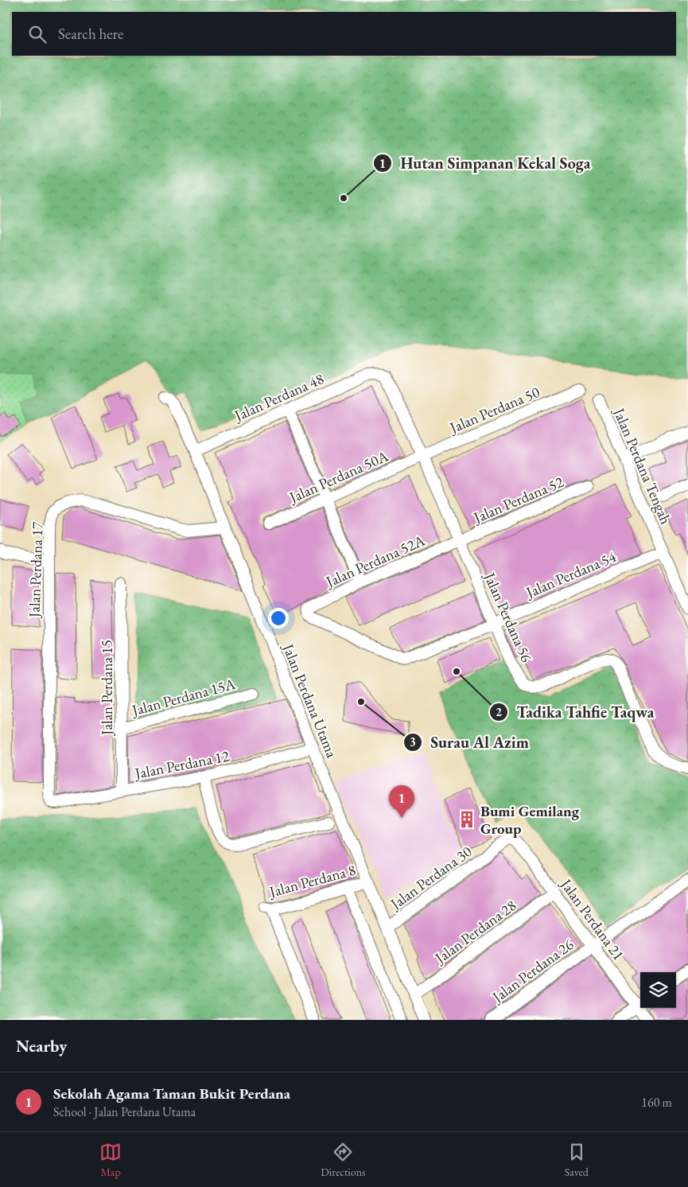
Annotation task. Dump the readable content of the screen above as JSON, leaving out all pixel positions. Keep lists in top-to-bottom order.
{
  "streets": {
    "street": [
      "Jalan Perdana 48",
      "Jalan Perdana 50",
      "Jalan Perdana Tengah",
      "Jalan Perdana 50A",
      "Jalan Perdana 52",
      "Jalan Perdana 52A",
      "Jalan Perdana 17",
      "Jalan Perdana 54",
      "Jalan Perdana 56",
      "Jalan Perdana 15",
      "Jalan Perdana 15A",
      "Jalan Perdana Utama",
      "Jalan Perdana 12",
      "Jalan Perdana 30",
      "Jalan Perdana 8",
      "Jalan Perdana 21",
      "Jalan Perdana 28",
      "Jalan Perdana 26"
    ]
  },
  "crossings": [
    ["Jalan Perdana 48", "Jalan Perdana 56"],
    ["Jalan Perdana 48", "Jalan Perdana Utama"],
    ["Jalan Perdana 50", "Jalan Perdana 50A"],
    ["Jalan Perdana 50", "Jalan Perdana 56"],
    ["Jalan Perdana Tengah", "Jalan Perdana 54"],
    ["Jalan Perdana 50A", "Jalan Perdana 56"],
    ["Jalan Perdana 52", "Jalan Perdana 52A"],
    ["Jalan Perdana 52", "Jalan Perdana 56"],
    ["Jalan Perdana 52A", "Jalan Perdana 54"],
    ["Jalan Perdana 52A", "Jalan Perdana 56"],
    ["Jalan Perdana 17", "Jalan Perdana Utama"],
    ["Jalan Perdana 17", "Jalan Perdana 12"],
    ["Jalan Perdana 54", "Jalan Perdana 56"],
    ["Jalan Perdana 15", "Jalan Perdana 15A"],
    ["Jalan Perdana 15", "Jalan Perdana 12"],
    ["Jalan Perdana Utama", "Jalan Perdana 12"],
    ["Jalan Perdana Utama", "Jalan Perdana 30"],
    ["Jalan Perdana Utama", "Jalan Perdana 8"],
    ["Jalan Perdana Utama", "Jalan Perdana 28"],
    ["Jalan Perdana 30", "Jalan Perdana 21"],
    ["Jalan Perdana 21", "Jalan Perdana 28"],
    ["Jalan Perdana 21", "Jalan Perdana 26"]
  ],
  "places": {
    "other": ["Hutan Simpanan Kekal Soga", "Tadika Tahfie Taqwa", "Surau Al Azim"],
    "building": ["Bumi Gemilang Group"]
  },
  "page": {
    "search": "Search here",
    "pins": "1",
    "heading": "Nearby",
    "list": [
      {
        "mark": "1",
        "name": "Sekolah Agama Taman Bukit Perdana",
        "note": "School · Jalan Perdana Utama",
        "value": "160 m"
      }
    ],
    "nav": ["Map", "Directions", "Saved"]
  }
}
